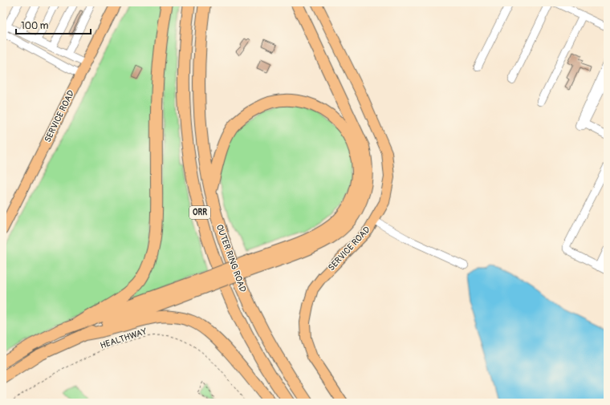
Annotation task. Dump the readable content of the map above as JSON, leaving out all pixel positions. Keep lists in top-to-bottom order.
{
  "streets": {
    "highway": ["ORR", "OUTER RING ROAD"],
    "main road": ["SERVICE ROAD"],
    "path": ["HEALTHWAY"]
  },
  "scale_bar": "100 m"
}
